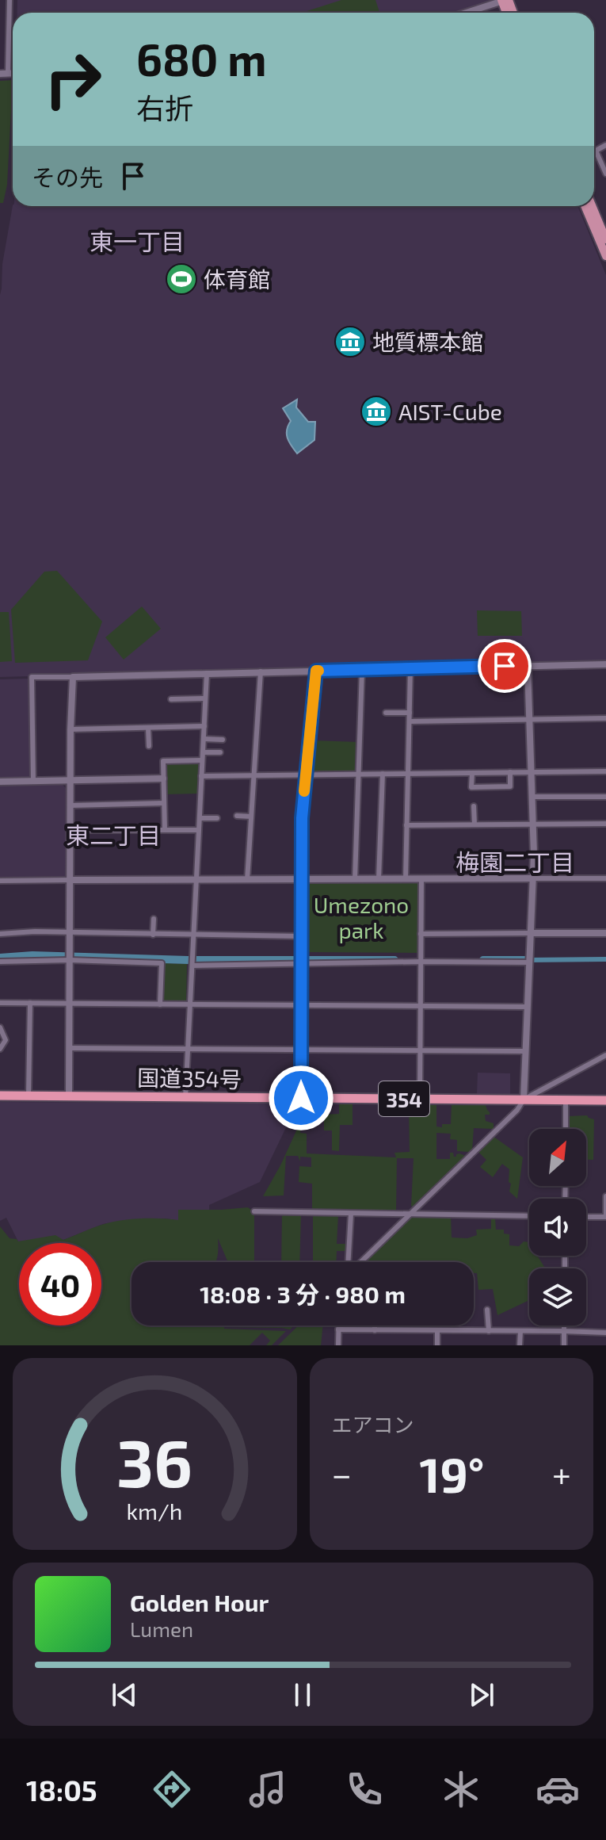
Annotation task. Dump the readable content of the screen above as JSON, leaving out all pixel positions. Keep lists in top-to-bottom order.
{
  "streets": {
    "highway": ["国道354号", "354"]
  },
  "districts": ["東一丁目", "東二丁目", "梅園二丁目"],
  "parks": ["Umezono park"],
  "places": {
    "sports": ["体育館"],
    "museum": ["地質標本館", "AIST-Cube"]
  },
  "north": "top right",
  "page": {
    "turn": ["680 m", "右折"],
    "then": "その先",
    "limit": "40",
    "trip": "18:08 · 3 分 · 980 m",
    "tile": "エアコン",
    "heat": ["−", "19°", "+"],
    "song": ["Golden Hour", "Lumen"],
    "tabs": "18:05",
    "gauge": ["36", "km/h"]
  }
}
